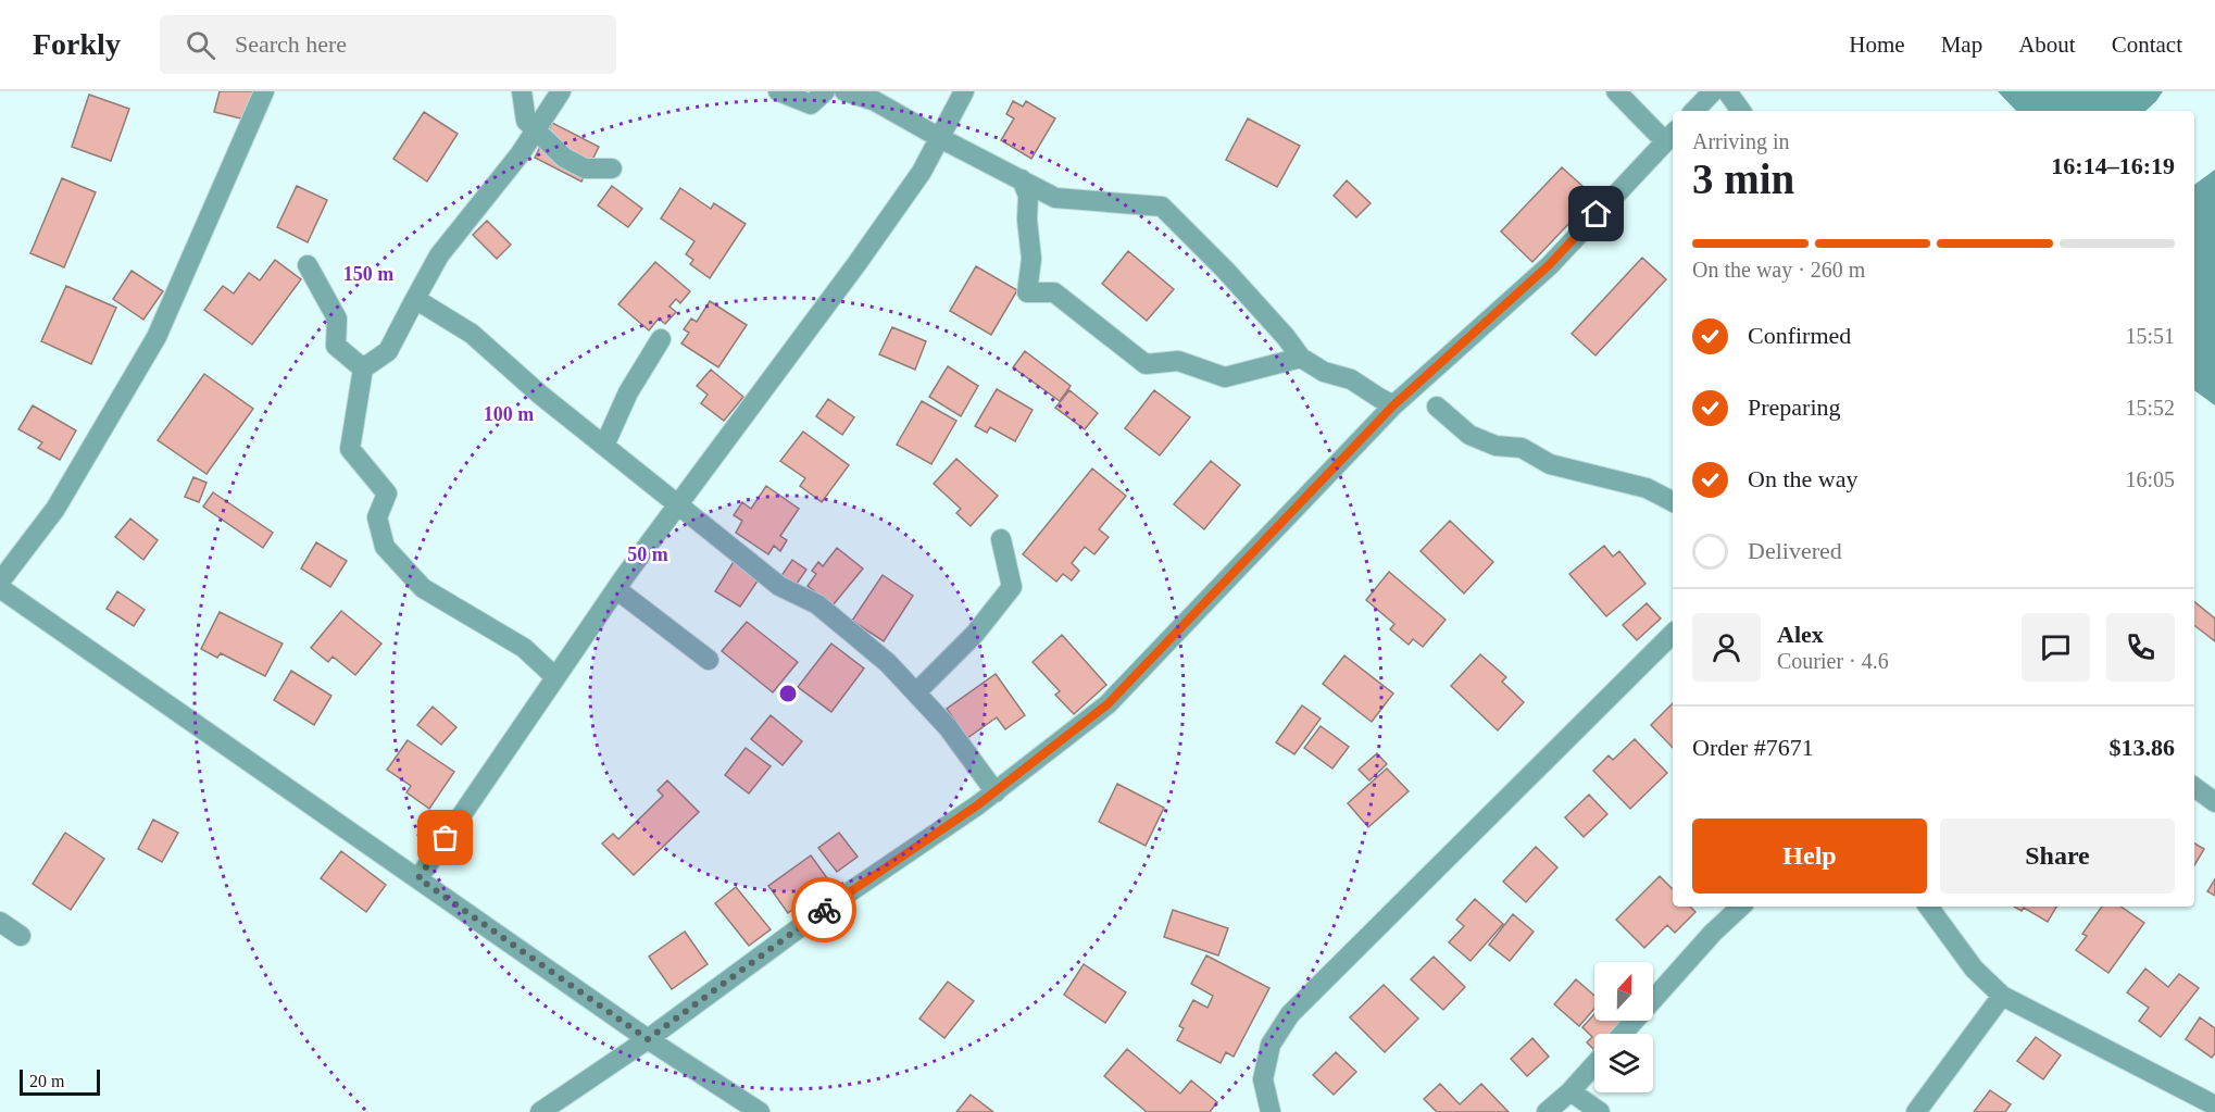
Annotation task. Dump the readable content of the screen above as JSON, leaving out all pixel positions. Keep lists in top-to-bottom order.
{
  "scale_bar": "20 m",
  "north": "top",
  "page": {
    "header": "Forkly",
    "search": "Search here",
    "nav": [
      "Home",
      "Map",
      "About",
      "Contact"
    ],
    "heading": ["3 min", "Arriving in", "16:14–16:19"],
    "panel": [
      "Alex",
      "Courier · 4.6",
      "Order #7671",
      "$13.86"
    ],
    "bar": "On the way · 260 m",
    "list": [
      ["Confirmed", "15:51"],
      ["Preparing", "15:52"],
      ["On the way", "16:05"],
      "Delivered"
    ],
    "buttons": ["Help", "Share"],
    "scale": "20 m"
  },
  "rings": ["150 m", "100 m", "50 m"]
}
